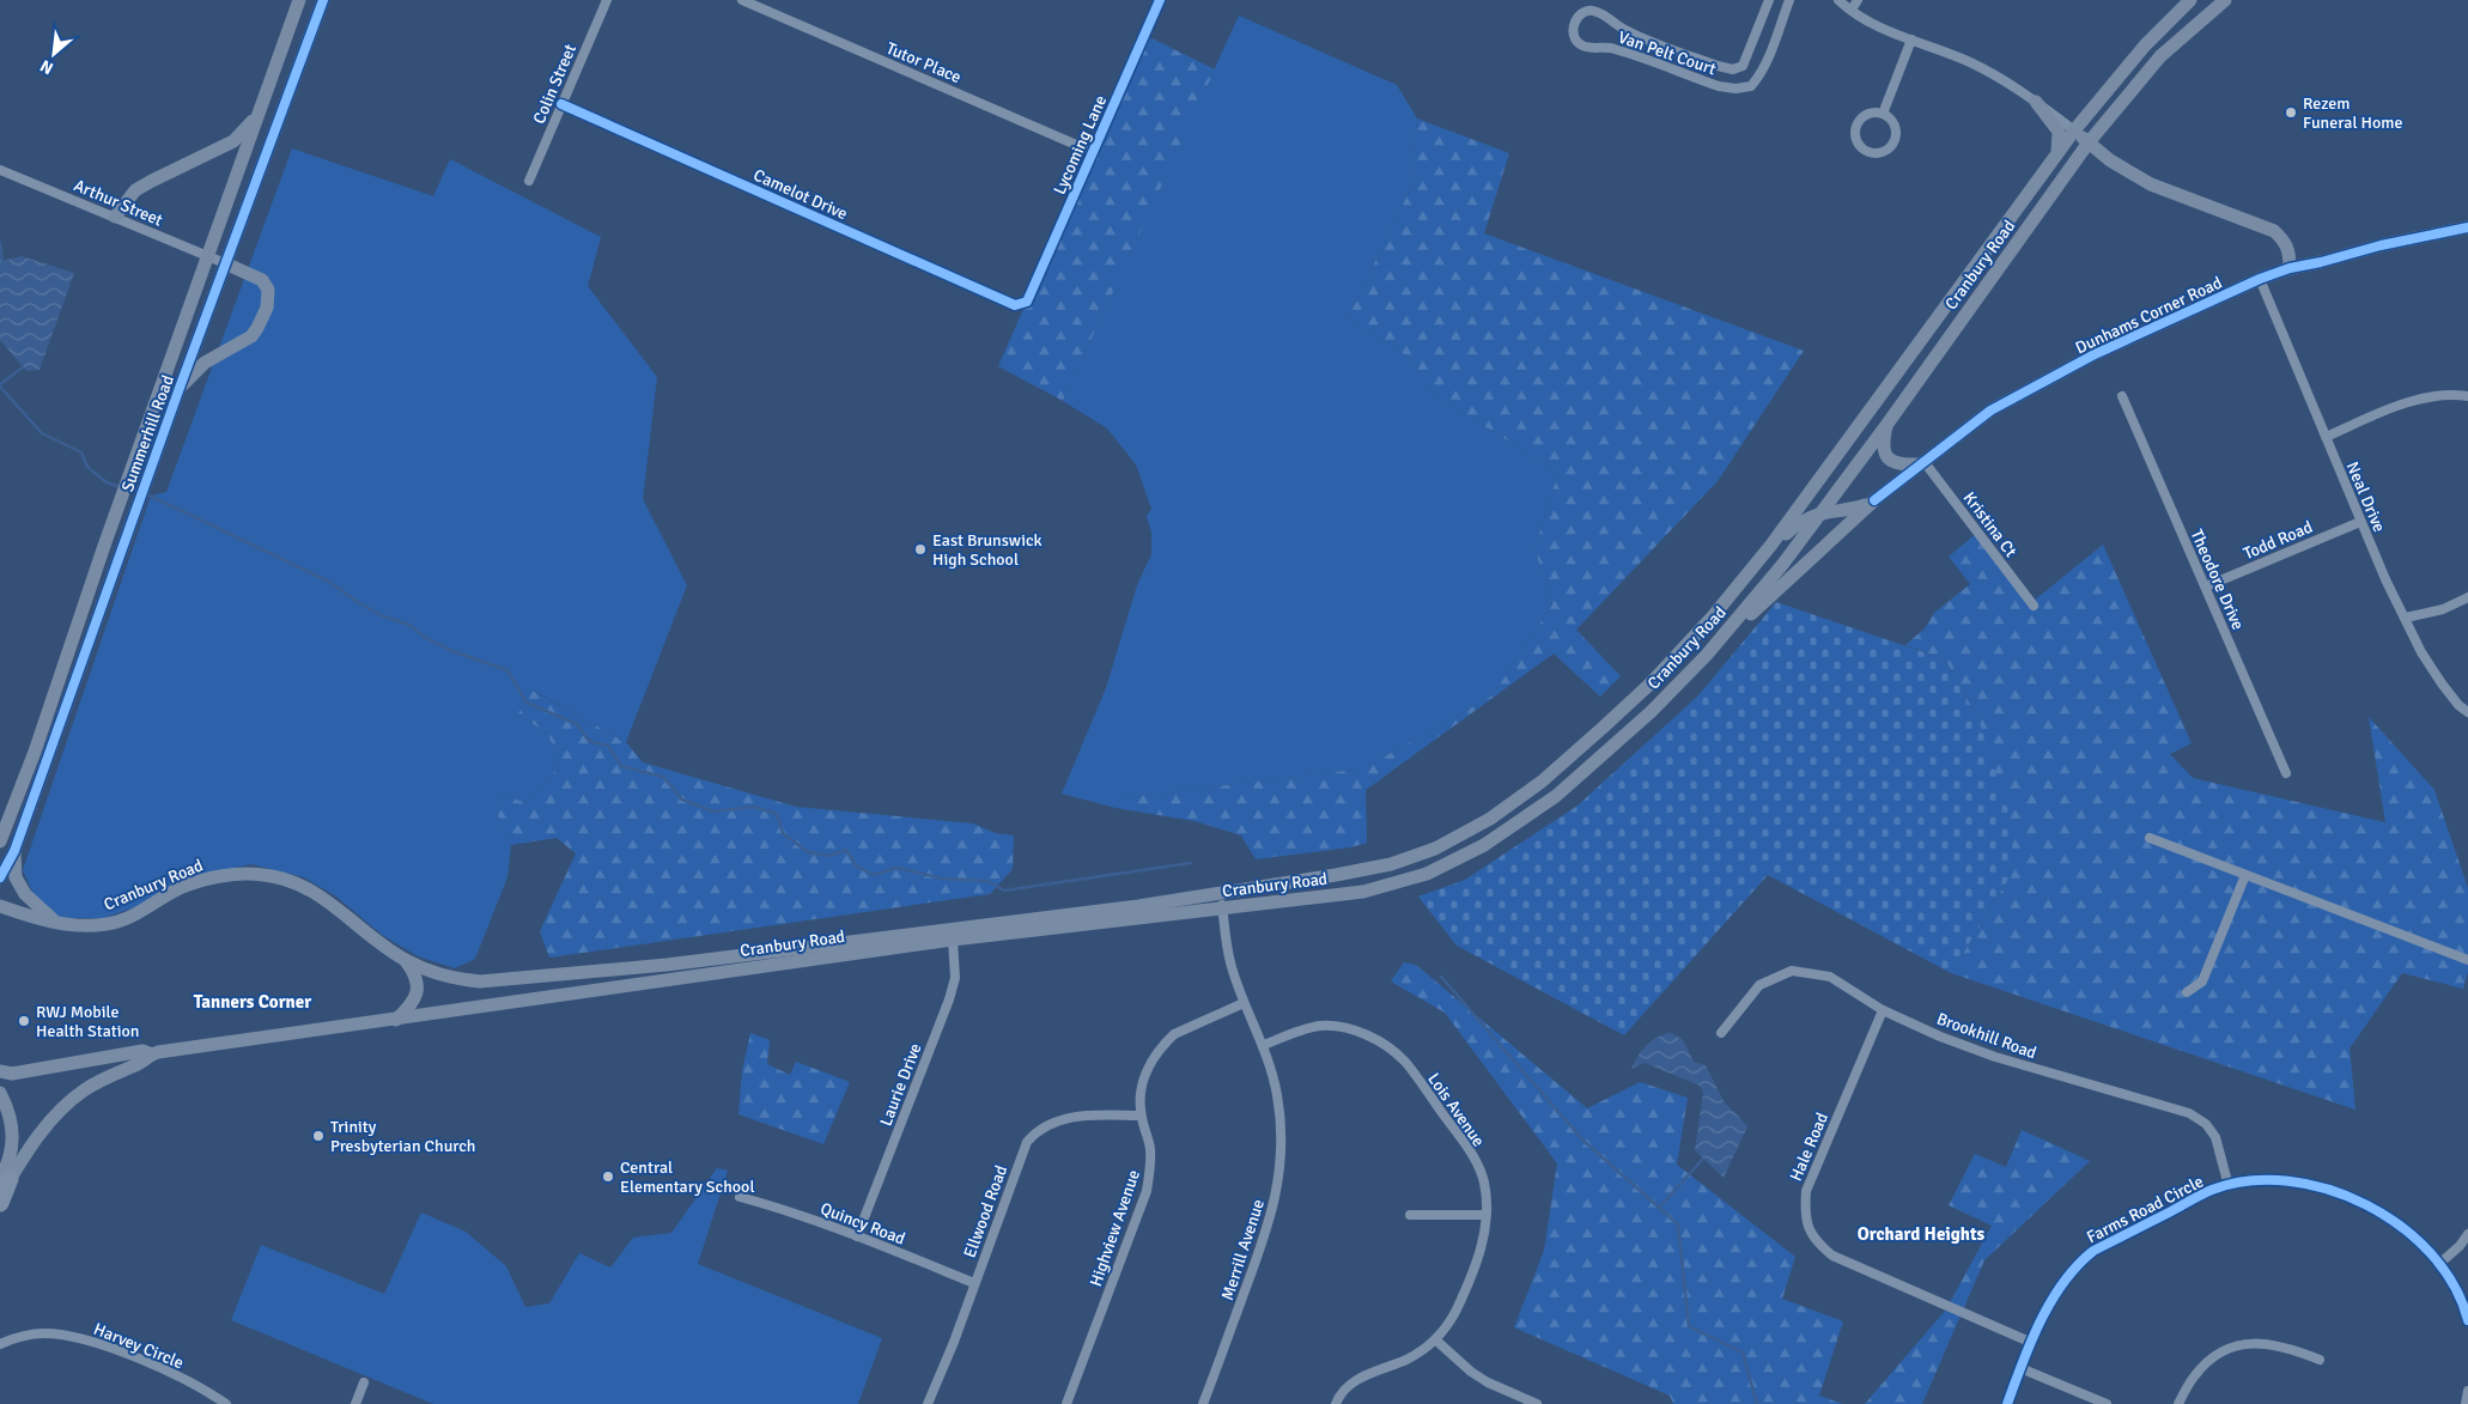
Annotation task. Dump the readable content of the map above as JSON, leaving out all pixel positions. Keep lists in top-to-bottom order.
{
  "streets": {
    "main road": ["Cranbury Road", "Dunhams Corner Road", "Summerhill Road"],
    "street": [
      "Van Pelt Court",
      "Tutor Place",
      "Colin Street",
      "Lycoming Lane",
      "Camelot Drive",
      "Arthur Street",
      "Neal Drive",
      "Kristina Ct",
      "Todd Road",
      "Theodore Drive",
      "Brookhill Road",
      "Laurie Drive",
      "Lois Avenue",
      "Hale Road",
      "Farms Road Circle",
      "Ellwood Road",
      "Quincy Road",
      "Highview Avenue",
      "Merrill Avenue",
      "Harvey Circle"
    ]
  },
  "crossings": [
    ["Tutor Place", "Lycoming Lane"],
    ["Colin Street", "Camelot Drive"],
    ["Lycoming Lane", "Camelot Drive"],
    ["Arthur Street", "Summerhill Road"],
    ["Cranbury Road", "Dunhams Corner Road"],
    ["Cranbury Road", "Laurie Drive"],
    ["Cranbury Road", "Merrill Avenue"],
    ["Dunhams Corner Road", "Neal Drive"],
    ["Dunhams Corner Road", "Kristina Ct"],
    ["Neal Drive", "Todd Road"],
    ["Todd Road", "Theodore Drive"],
    ["Brookhill Road", "Hale Road"],
    ["Brookhill Road", "Farms Road Circle"],
    ["Laurie Drive", "Quincy Road"],
    ["Lois Avenue", "Merrill Avenue"],
    ["Hale Road", "Farms Road Circle"],
    ["Ellwood Road", "Quincy Road"],
    ["Ellwood Road", "Highview Avenue"],
    ["Highview Avenue", "Merrill Avenue"]
  ],
  "districts": ["Tanners Corner", "Orchard Heights"],
  "places": [
    "Rezem Funeral Home",
    "East Brunswick High School",
    "RWJ Mobile Health Station",
    "Trinity Presbyterian Church",
    "Central Elementary School"
  ],
  "north": "bottom left"
}
